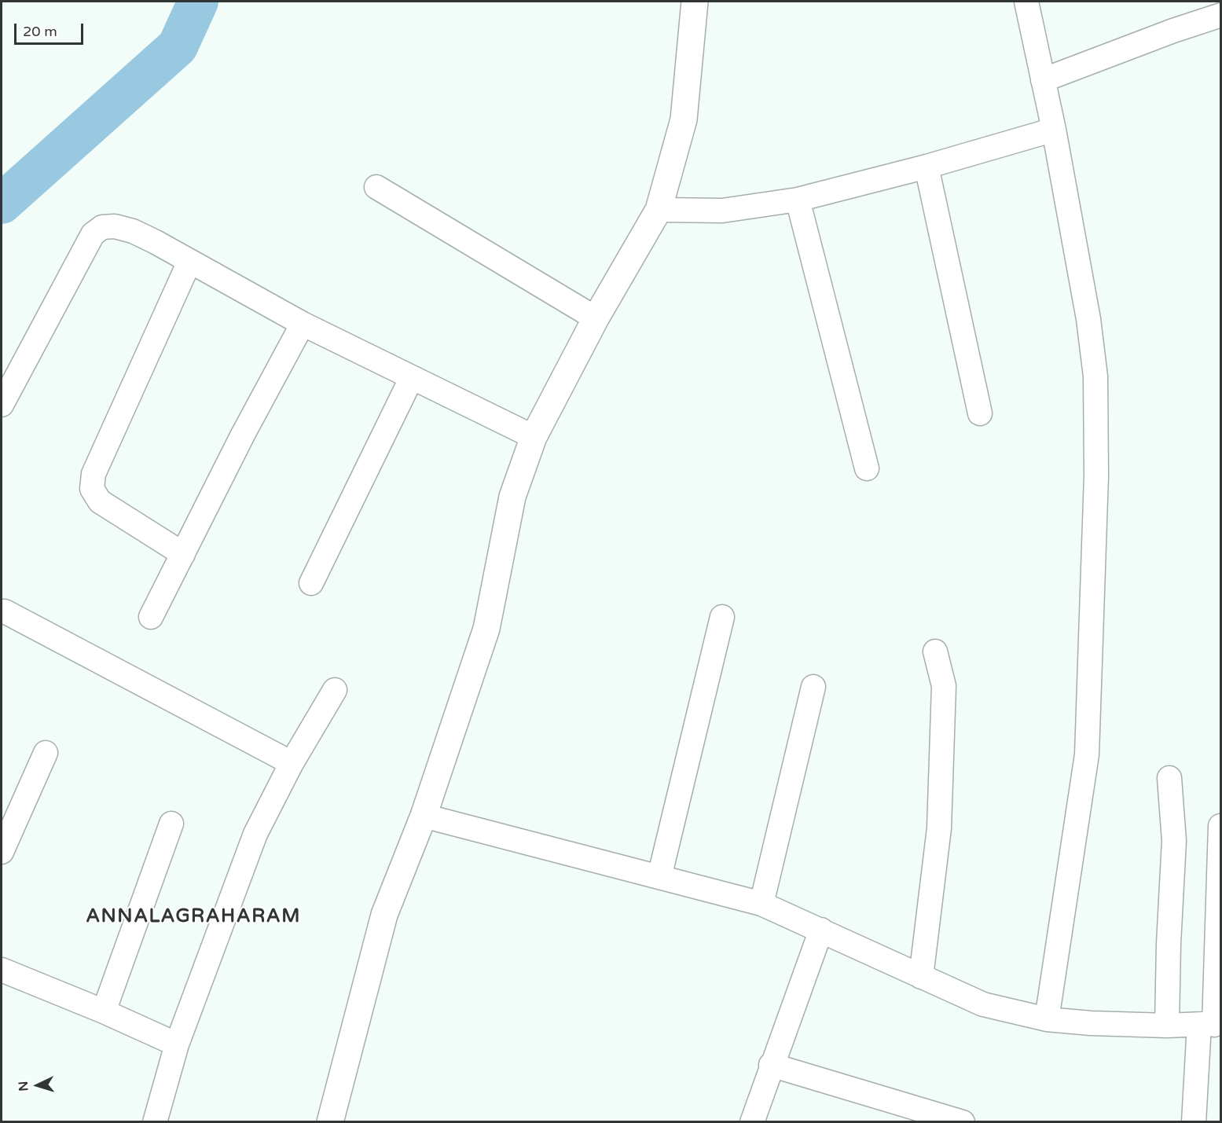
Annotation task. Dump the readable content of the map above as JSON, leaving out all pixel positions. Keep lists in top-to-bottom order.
{
  "districts": ["ANNALAGRAHARAM"],
  "scale_bar": "20 m",
  "north": "left"
}
